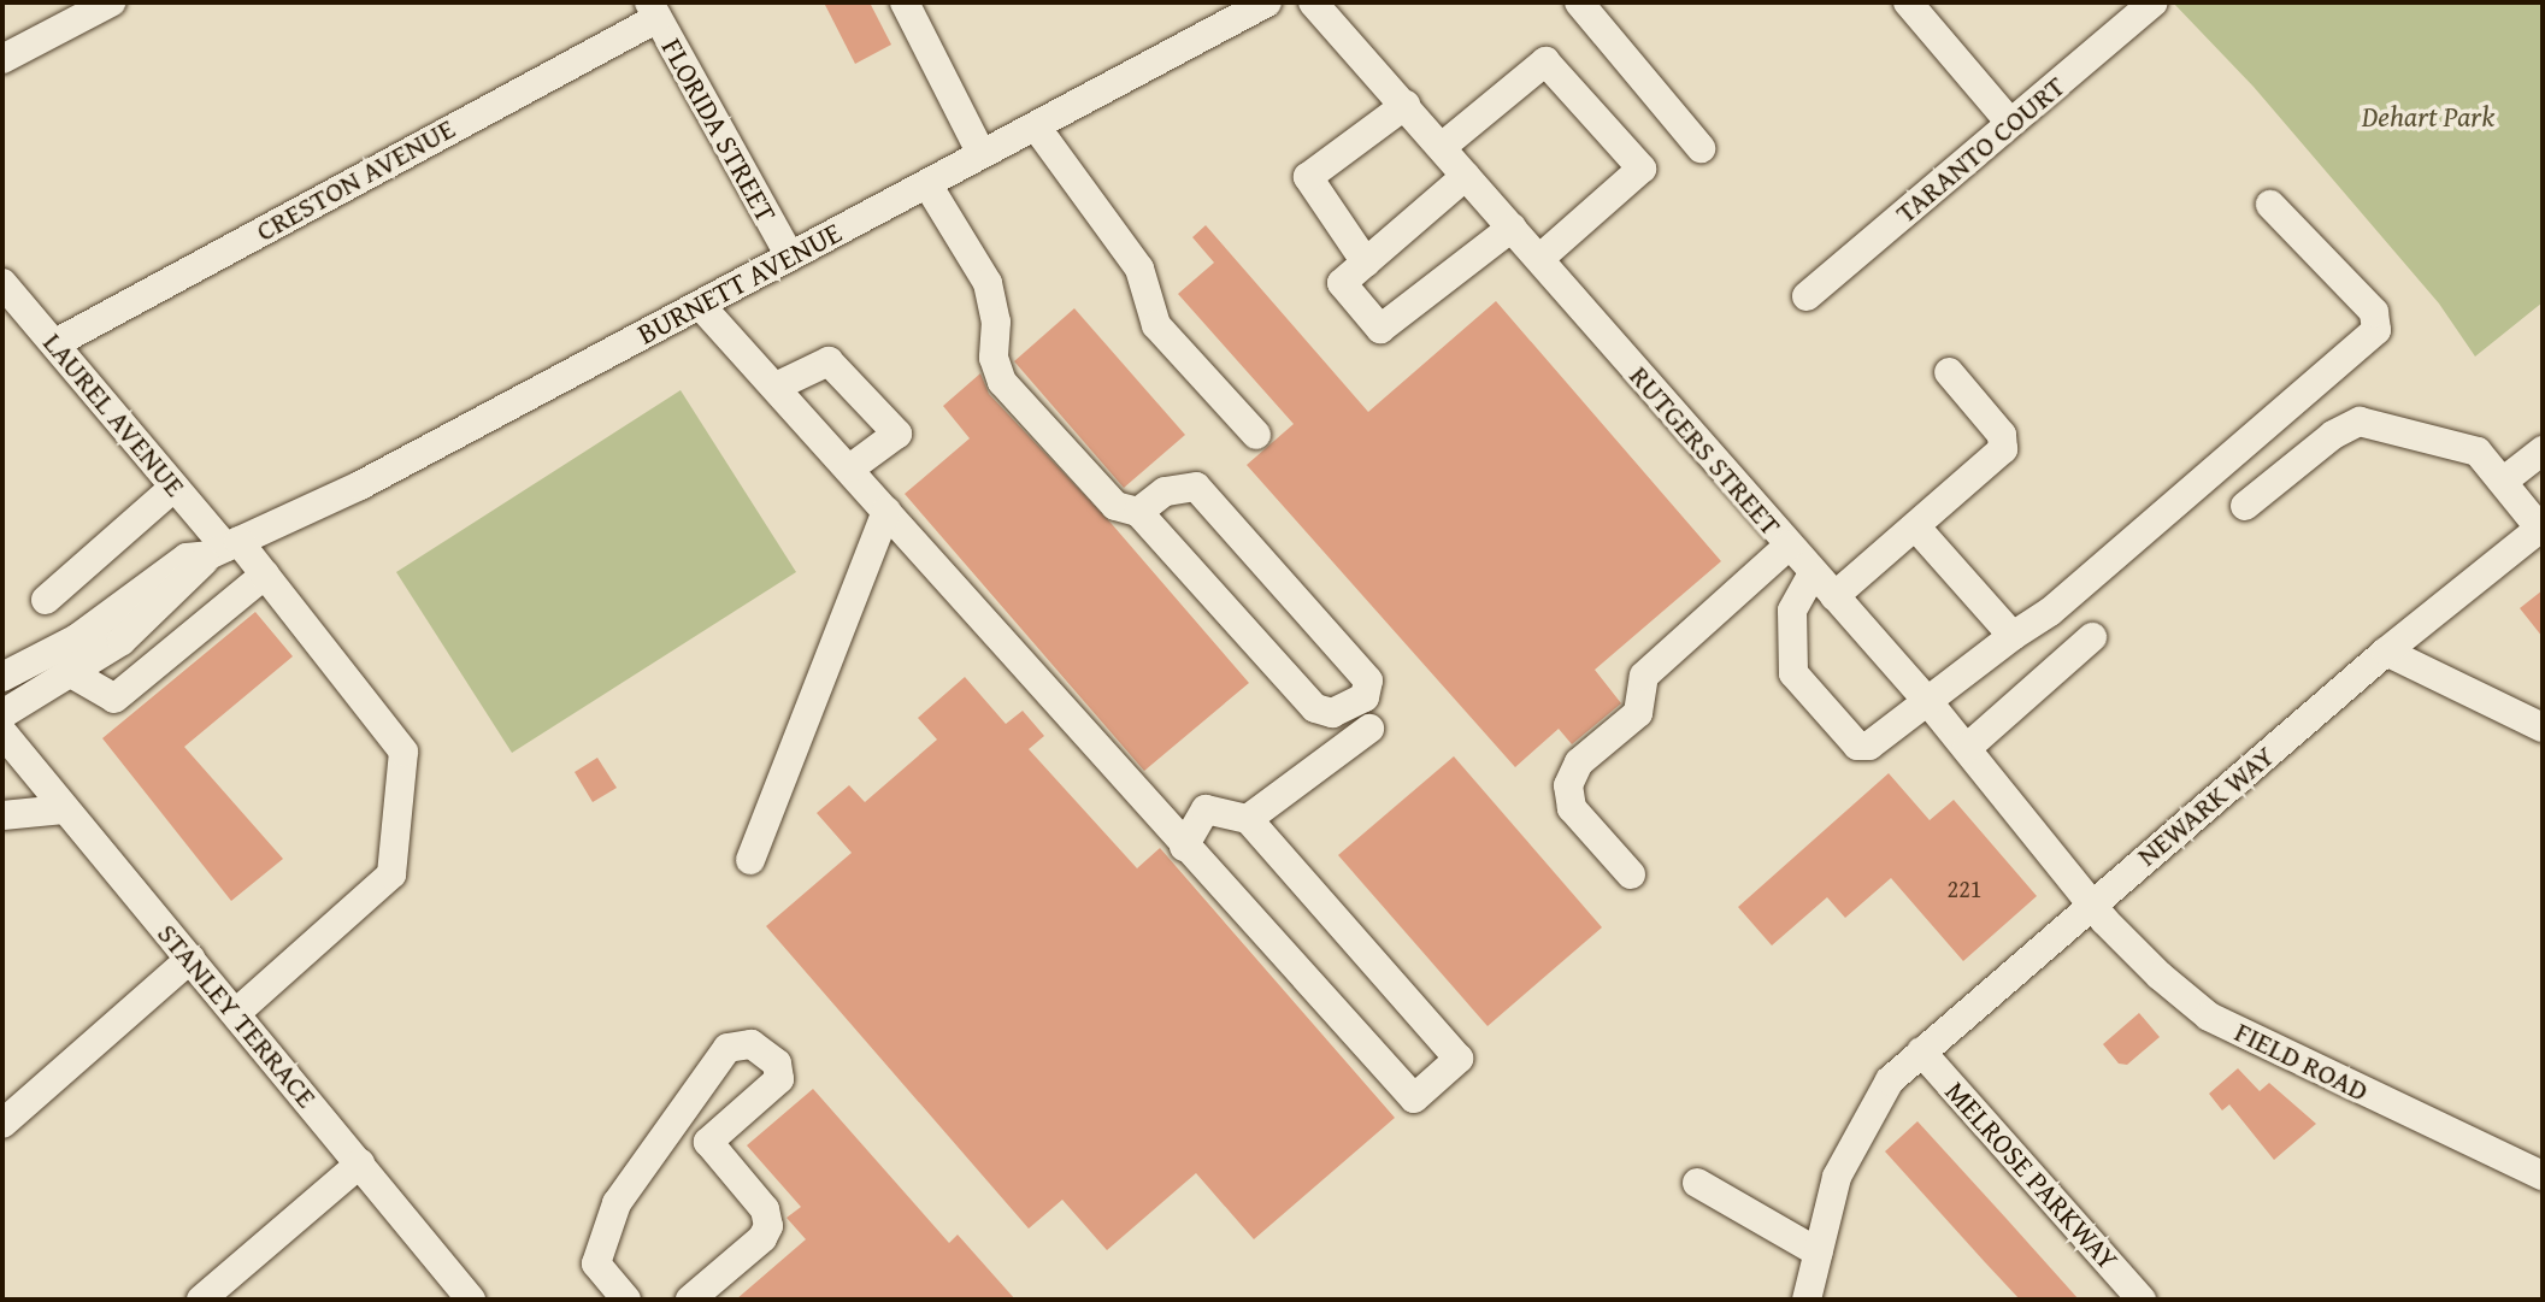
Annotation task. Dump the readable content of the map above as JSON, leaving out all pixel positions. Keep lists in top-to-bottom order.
{
  "streets": {
    "street": [
      "FLORIDA STREET",
      "TARANTO COURT",
      "CRESTON AVENUE",
      "BURNETT AVENUE",
      "LAUREL AVENUE",
      "RUTGERS STREET",
      "NEWARK WAY",
      "STANLEY TERRACE",
      "FIELD ROAD",
      "MELROSE PARKWAY"
    ]
  },
  "crossings": [
    ["FLORIDA STREET", "CRESTON AVENUE"],
    ["FLORIDA STREET", "BURNETT AVENUE"],
    ["CRESTON AVENUE", "LAUREL AVENUE"],
    ["BURNETT AVENUE", "LAUREL AVENUE"],
    ["LAUREL AVENUE", "STANLEY TERRACE"],
    ["RUTGERS STREET", "NEWARK WAY"],
    ["RUTGERS STREET", "FIELD ROAD"],
    ["NEWARK WAY", "FIELD ROAD"],
    ["NEWARK WAY", "MELROSE PARKWAY"]
  ],
  "parks": ["Dehart Park"],
  "house_numbers": ["221"]
}
